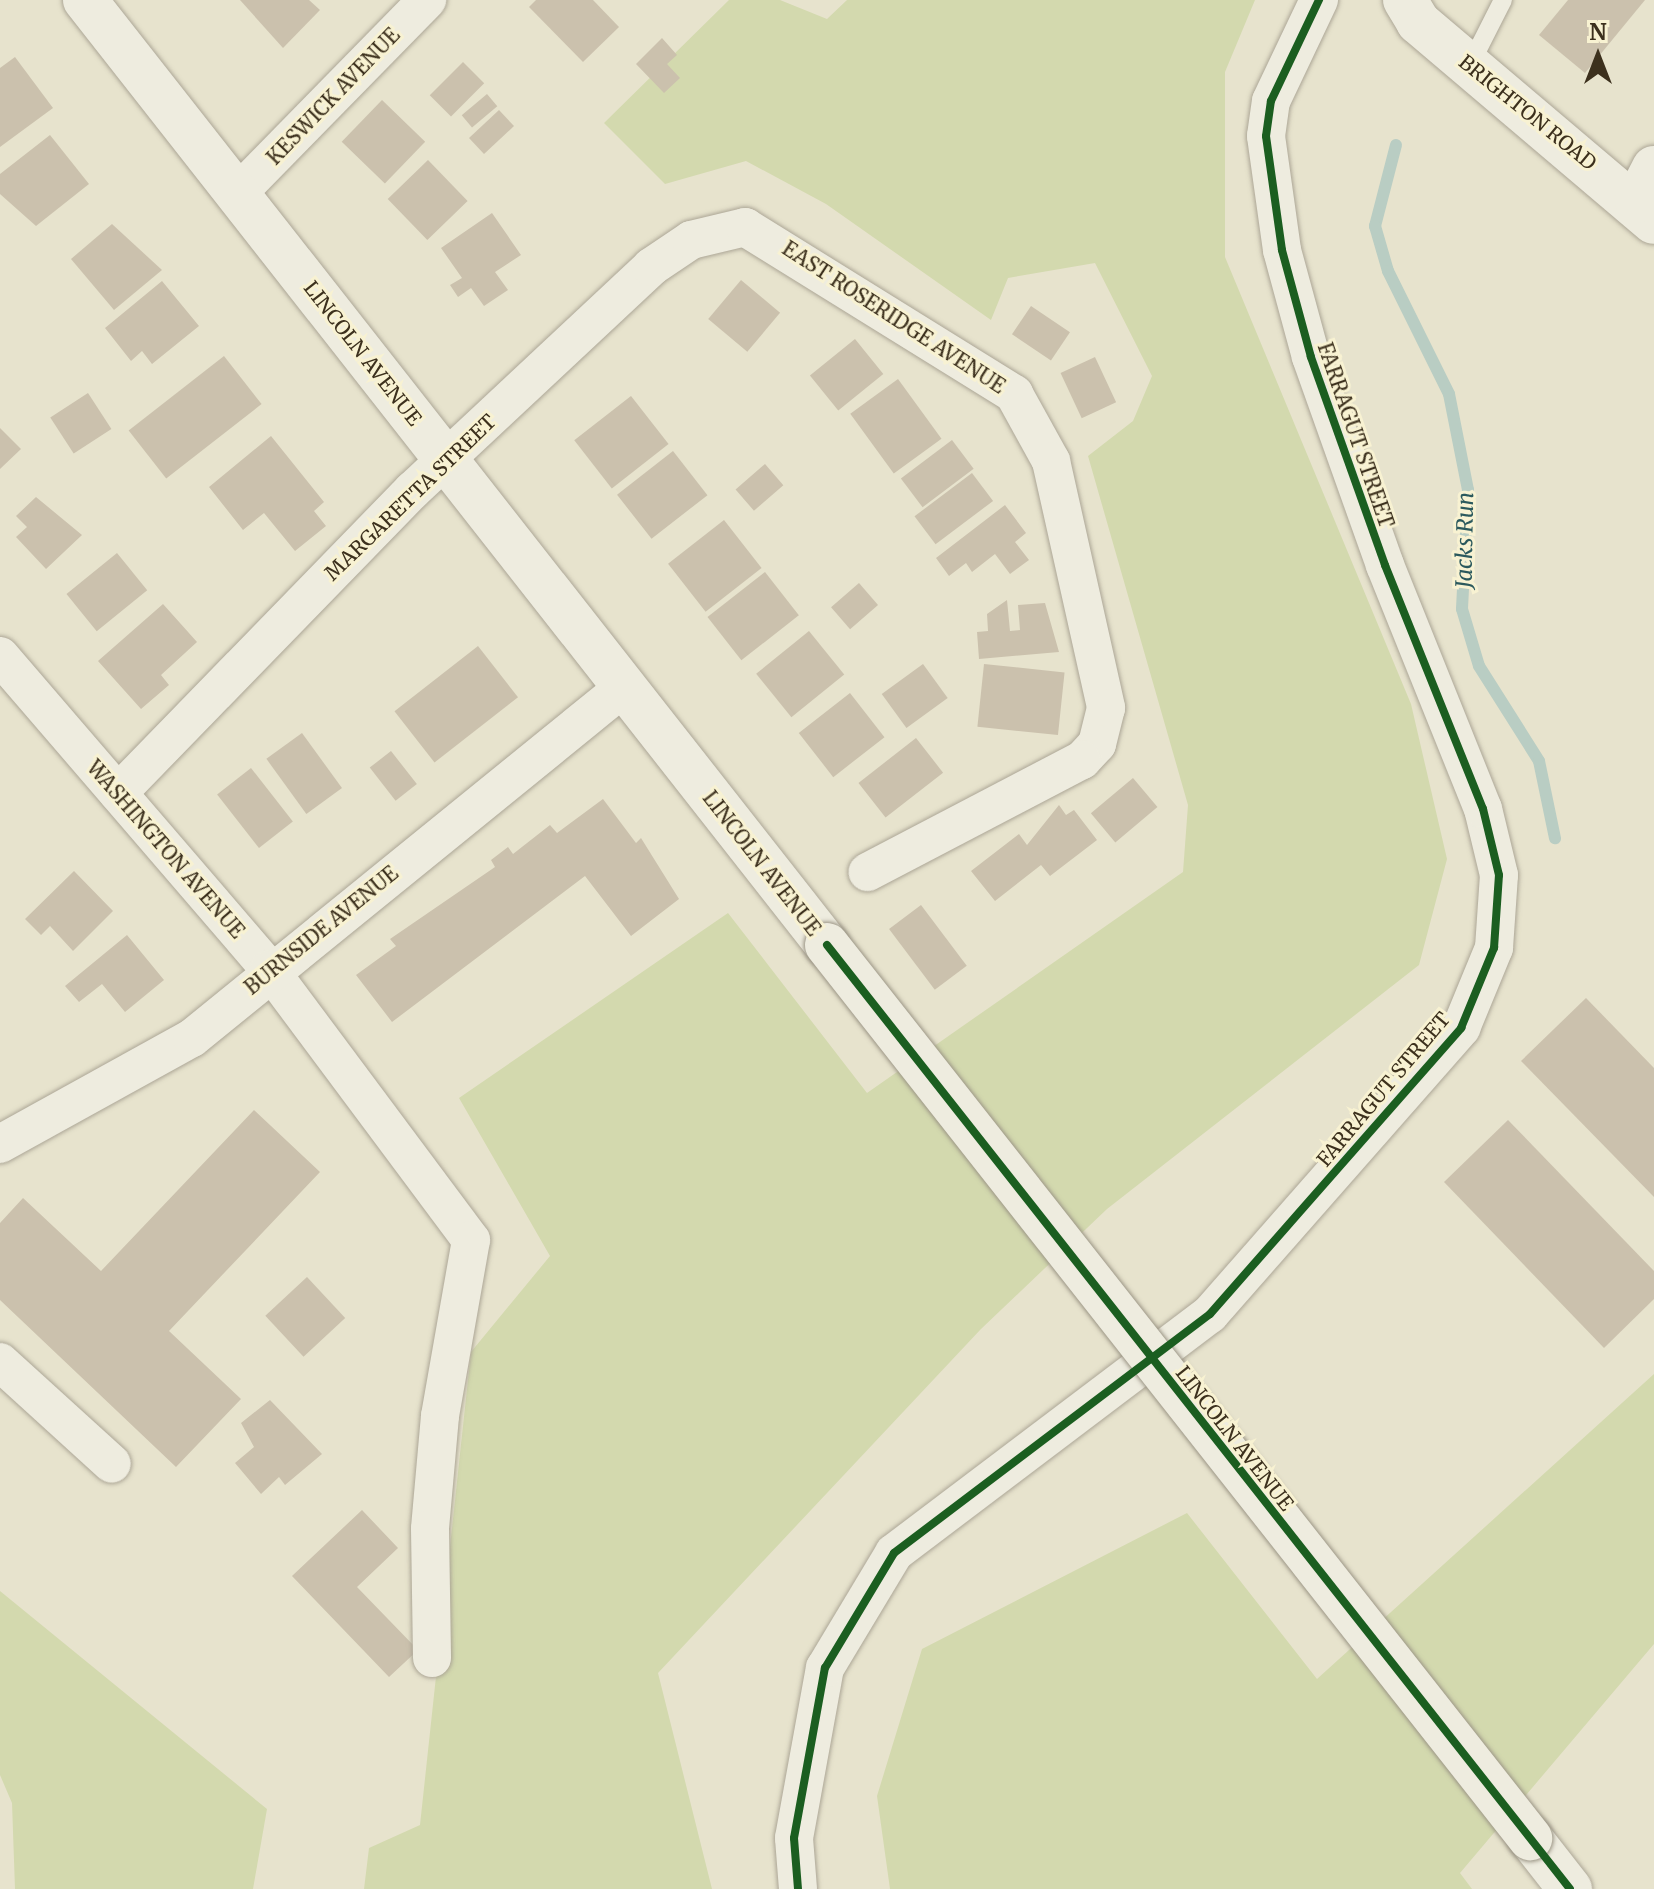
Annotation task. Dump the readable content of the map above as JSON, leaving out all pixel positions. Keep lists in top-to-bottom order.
{
  "streets": {
    "street": [
      "KESWICK AVENUE",
      "BRIGHTON ROAD",
      "EAST ROSERIDGE AVENUE",
      "LINCOLN AVENUE",
      "FARRAGUT STREET",
      "MARGARETTA STREET",
      "WASHINGTON AVENUE",
      "BURNSIDE AVENUE"
    ]
  },
  "crossings": [
    ["KESWICK AVENUE", "LINCOLN AVENUE"],
    ["EAST ROSERIDGE AVENUE", "MARGARETTA STREET"],
    ["LINCOLN AVENUE", "MARGARETTA STREET"],
    ["LINCOLN AVENUE", "BURNSIDE AVENUE"],
    ["MARGARETTA STREET", "WASHINGTON AVENUE"],
    ["WASHINGTON AVENUE", "BURNSIDE AVENUE"]
  ],
  "water": ["Jacks Run"],
  "north": "top"
}
